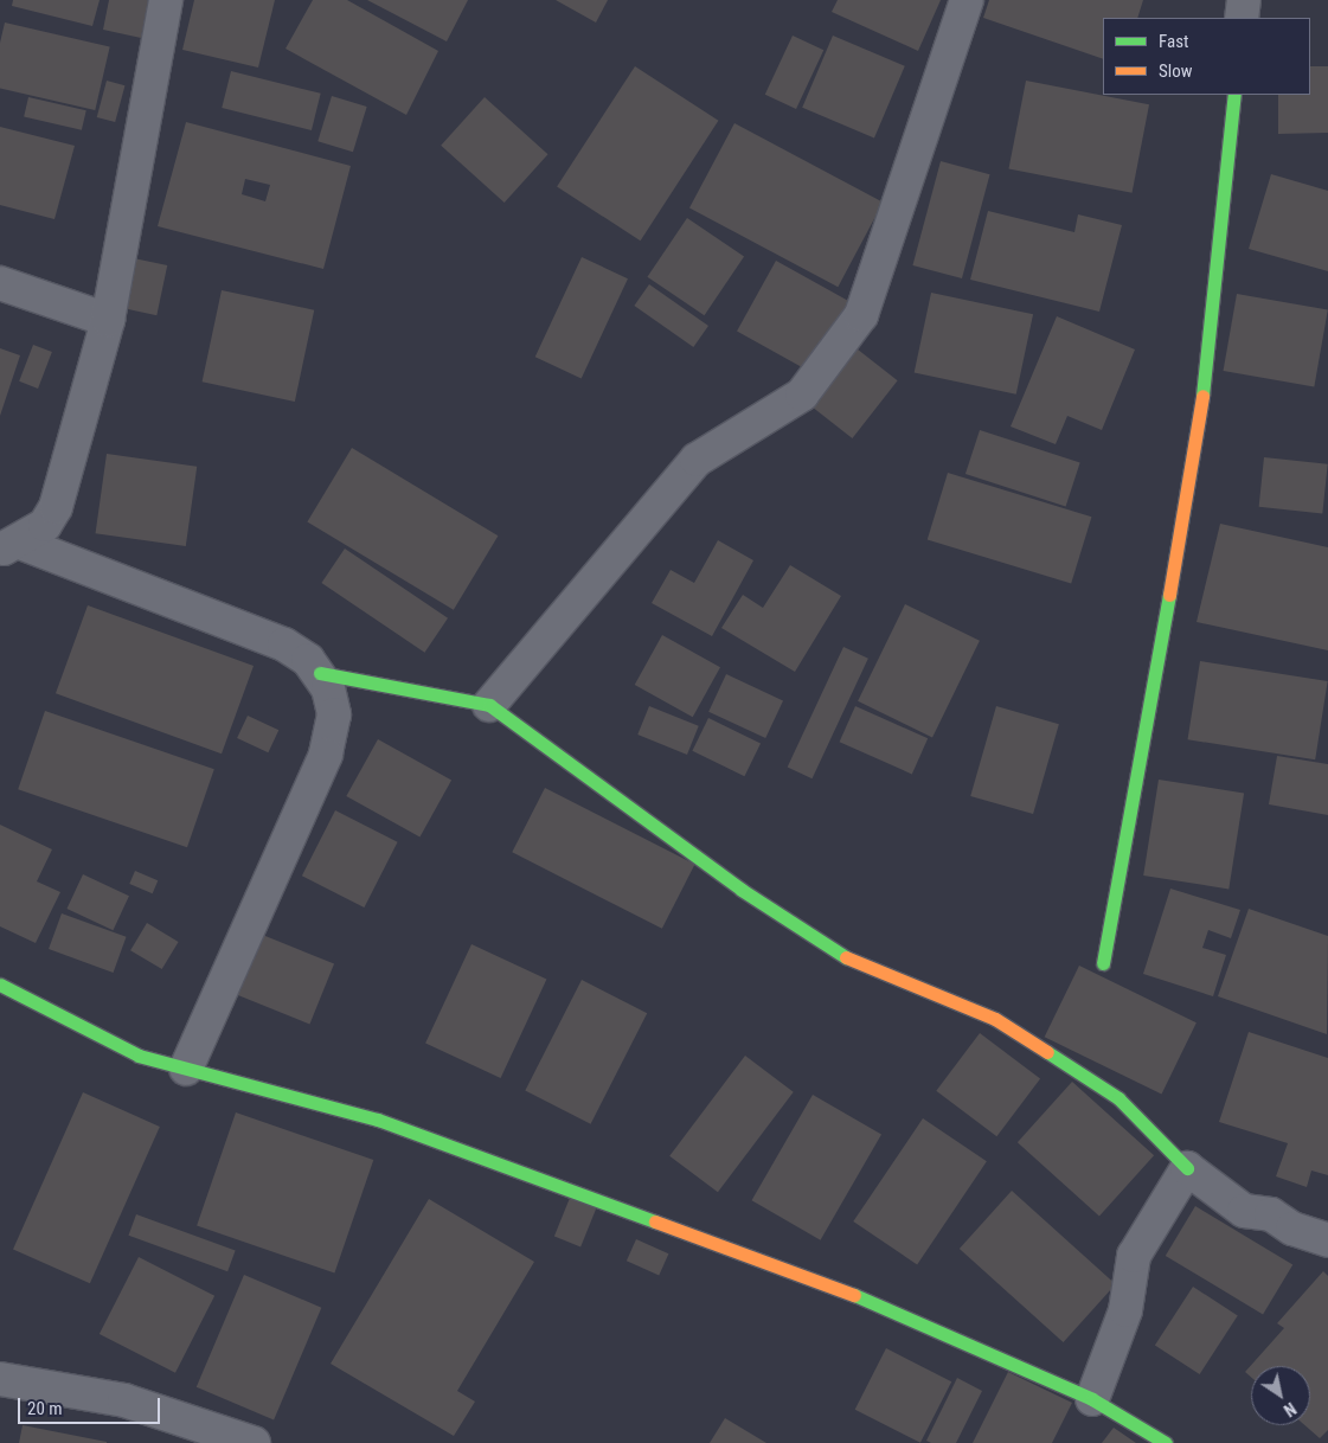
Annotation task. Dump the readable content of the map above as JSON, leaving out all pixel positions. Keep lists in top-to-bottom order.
{
  "legend": ["Fast", "Slow"],
  "scale_bar": "20 m",
  "north": "bottom right"
}
